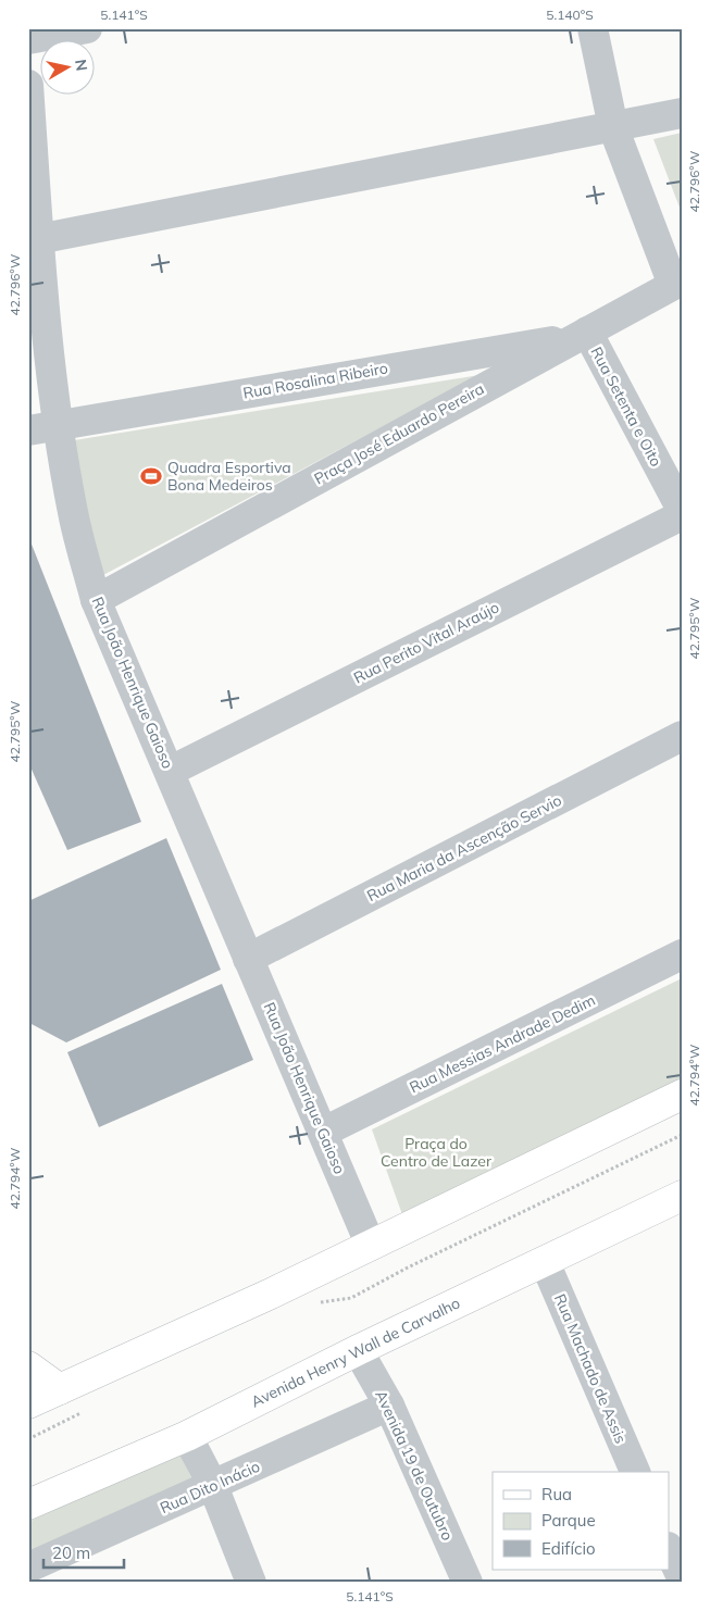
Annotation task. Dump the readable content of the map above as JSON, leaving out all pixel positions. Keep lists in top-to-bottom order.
{
  "streets": {
    "main road": ["Avenida Henry Wall de Carvalho"],
    "street": [
      "Rua Rosalina Ribeiro",
      "Rua Setenta e Oito",
      "Praça José Eduardo Pereira",
      "Rua Perito Vital Araújo",
      "Rua João Henrique Gaioso",
      "Rua Maria da Ascenção Servio",
      "Rua Messias Andrade Dedim",
      "Rua Machado de Assis",
      "Avenida 19 de Outubro",
      "Rua Dito Inácio"
    ]
  },
  "crossings": [
    ["Rua Rosalina Ribeiro", "Rua Setenta e Oito"],
    ["Rua Rosalina Ribeiro", "Praça José Eduardo Pereira"],
    ["Rua Rosalina Ribeiro", "Rua João Henrique Gaioso"],
    ["Rua Setenta e Oito", "Praça José Eduardo Pereira"],
    ["Praça José Eduardo Pereira", "Rua João Henrique Gaioso"],
    ["Rua Perito Vital Araújo", "Rua João Henrique Gaioso"],
    ["Rua João Henrique Gaioso", "Rua Maria da Ascenção Servio"],
    ["Rua João Henrique Gaioso", "Rua Messias Andrade Dedim"],
    ["Avenida Henry Wall de Carvalho", "Rua Machado de Assis"],
    ["Avenida Henry Wall de Carvalho", "Avenida 19 de Outubro"],
    ["Avenida 19 de Outubro", "Rua Dito Inácio"]
  ],
  "parks": ["Praça do Centro de Lazer"],
  "places": {
    "sports": ["Quadra Esportiva Bona Medeiros"]
  },
  "legend": ["Rua", "Parque", "Edifício"],
  "scale_bar": "20 m",
  "north": "right",
  "coordinates": [
    "5.141°S",
    "5.140°S",
    "42.796°W",
    "42.795°W",
    "42.794°W"
  ]
}
